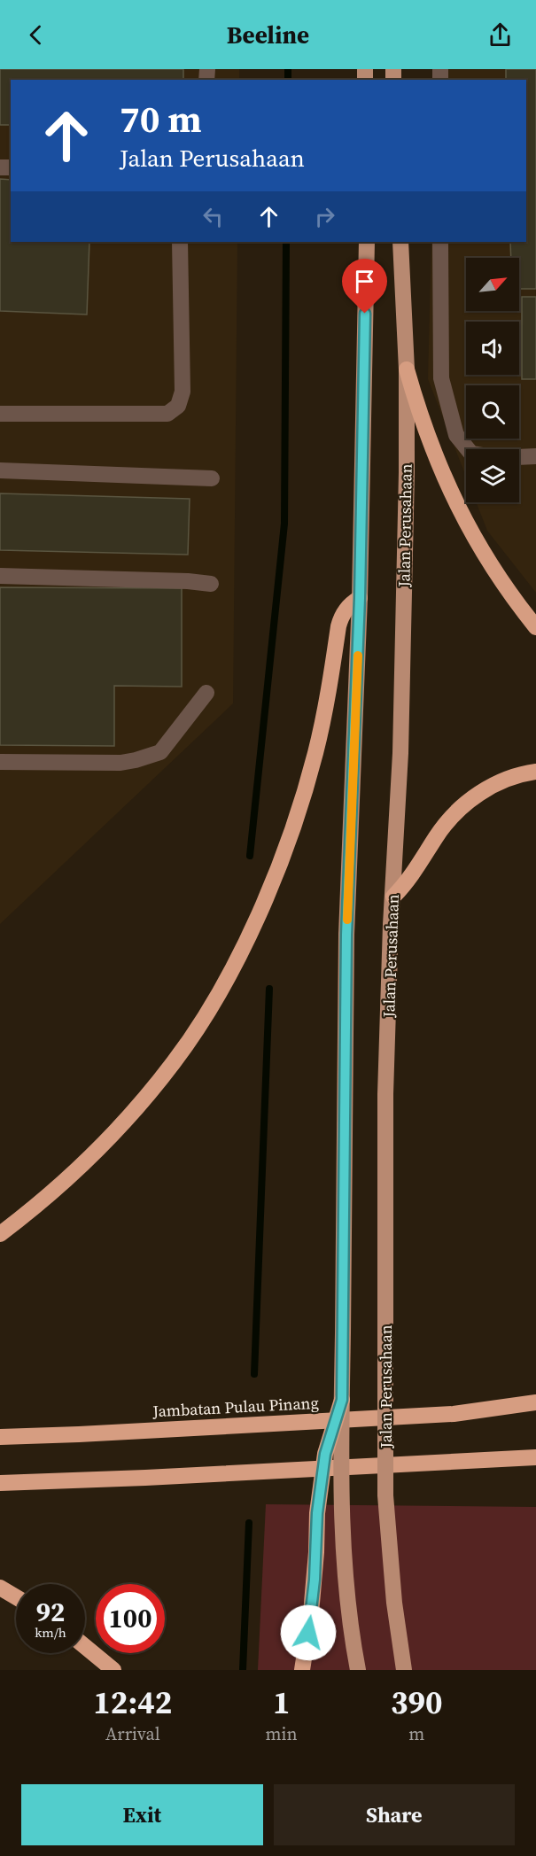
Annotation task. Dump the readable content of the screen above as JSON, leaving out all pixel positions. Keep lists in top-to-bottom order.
{
  "streets": {
    "highway": ["Jambatan Pulau Pinang"],
    "main road": ["Jalan Perusahaan"]
  },
  "north": "top right",
  "page": {
    "header": "Beeline",
    "turn": ["70 m", "Jalan Perusahaan"],
    "speed": "92 km/h",
    "limit": "100",
    "eta": [
      "12:42",
      "Arrival",
      "1",
      "min",
      "390",
      "m"
    ],
    "buttons": ["Exit", "Share"]
  }
}
